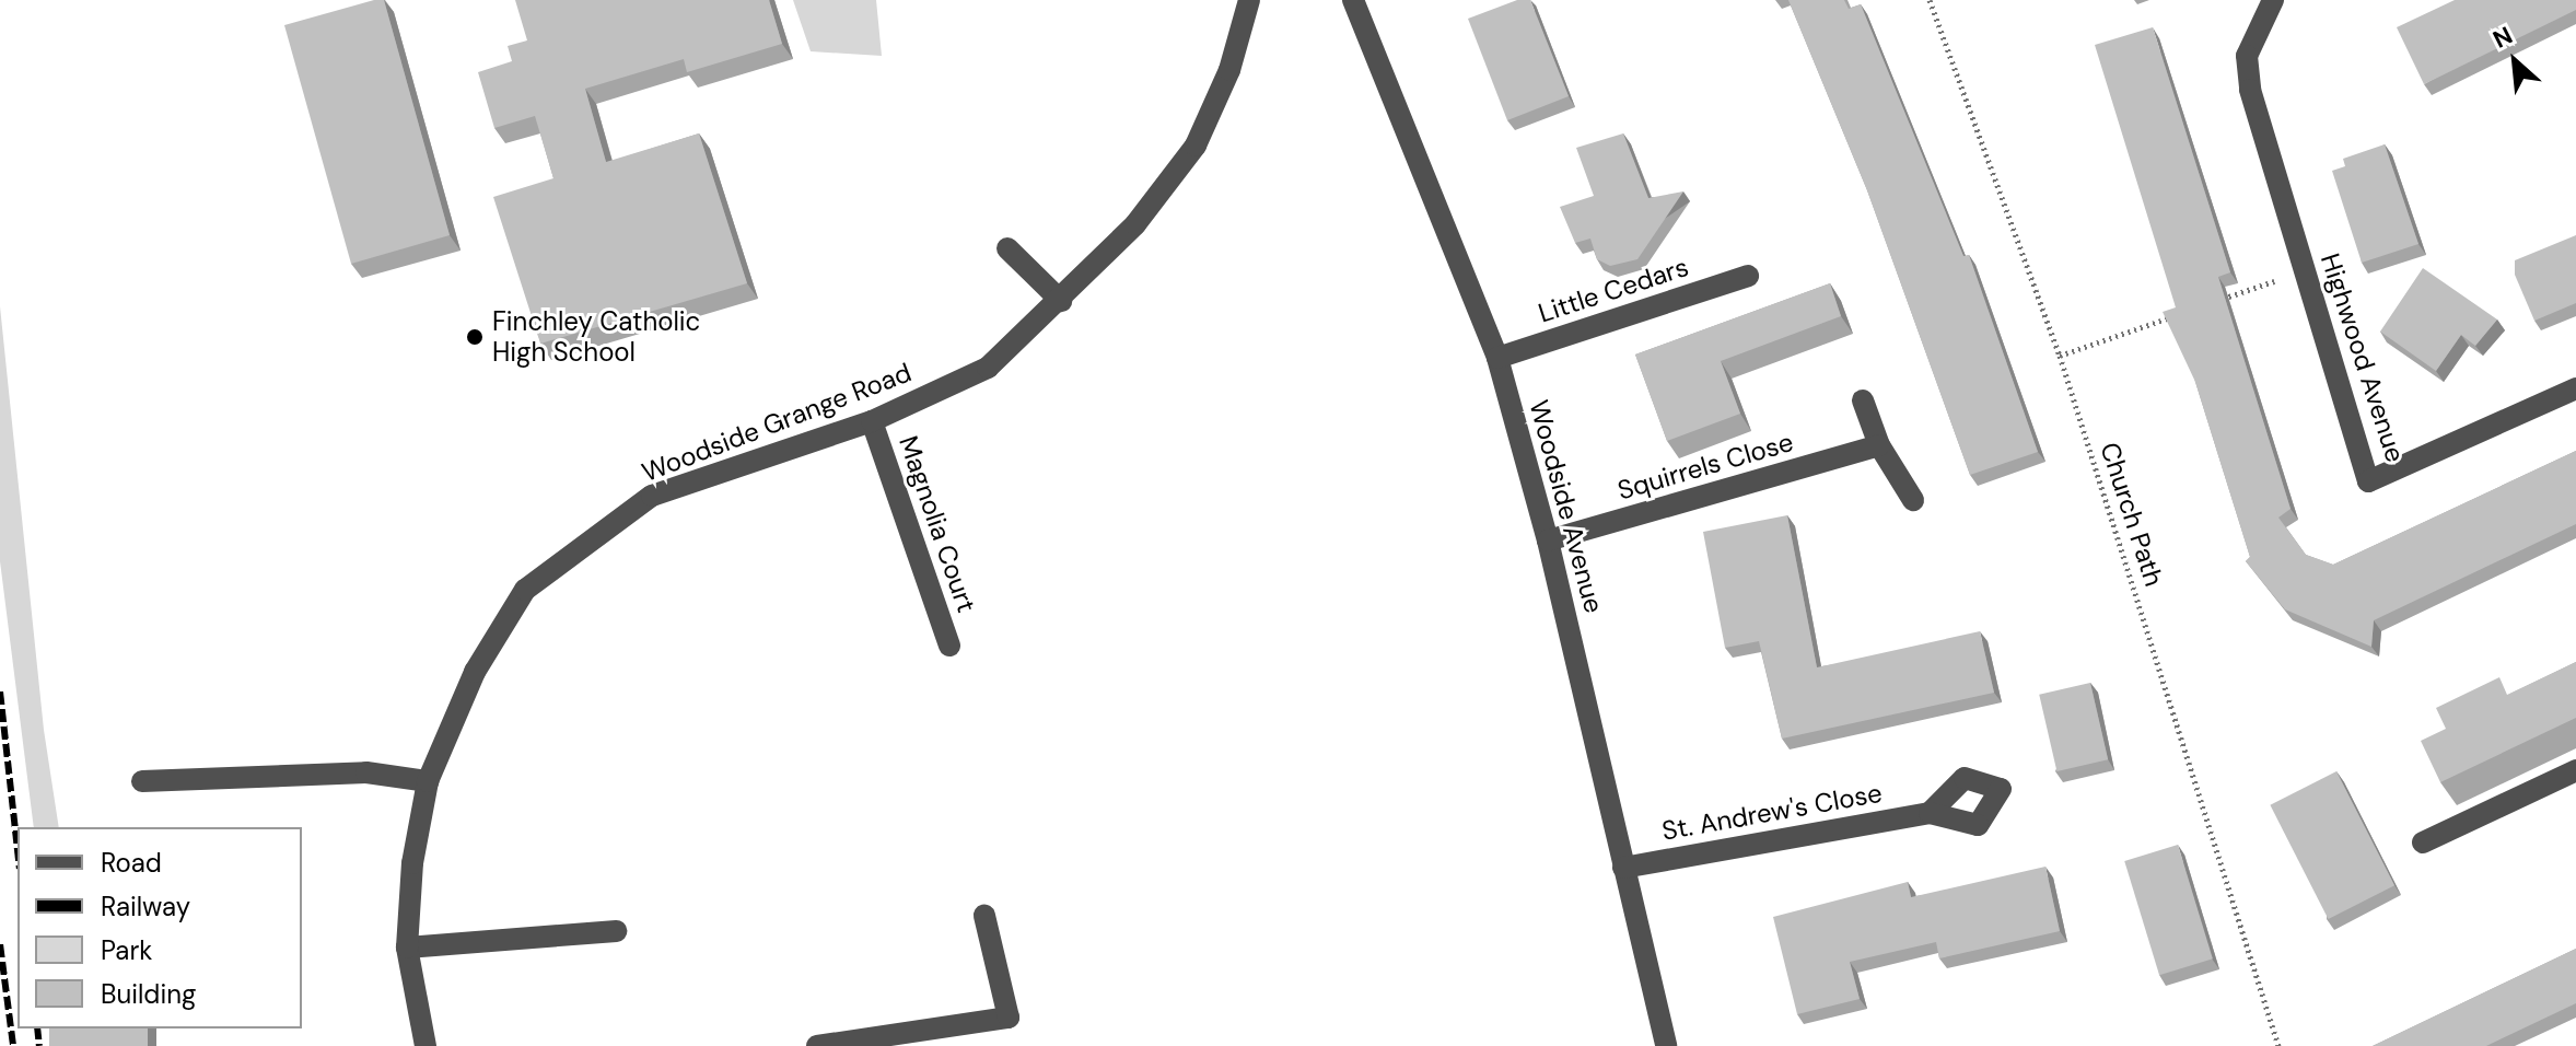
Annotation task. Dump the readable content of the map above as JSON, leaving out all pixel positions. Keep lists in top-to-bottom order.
{
  "streets": {
    "street": [
      "Little Cedars",
      "Highwood Avenue",
      "Woodside Grange Road",
      "Squirrels Close",
      "Woodside Avenue",
      "Magnolia Court",
      "St. Andrew's Close"
    ],
    "path": ["Church Path"]
  },
  "crossings": [
    ["Little Cedars", "Woodside Avenue"],
    ["Woodside Grange Road", "Magnolia Court"],
    ["Squirrels Close", "Woodside Avenue"],
    ["Woodside Avenue", "St. Andrew's Close"]
  ],
  "places": ["Finchley Catholic High School"],
  "legend": [
    "Road",
    "Railway",
    "Park",
    "Building"
  ],
  "north": "top left"
}
